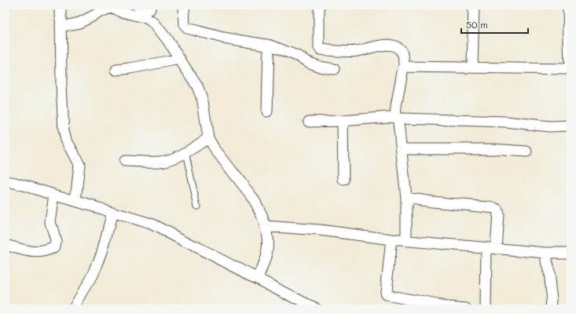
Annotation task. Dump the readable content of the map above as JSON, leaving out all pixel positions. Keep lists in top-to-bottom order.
{
  "scale_bar": "50 m"
}
